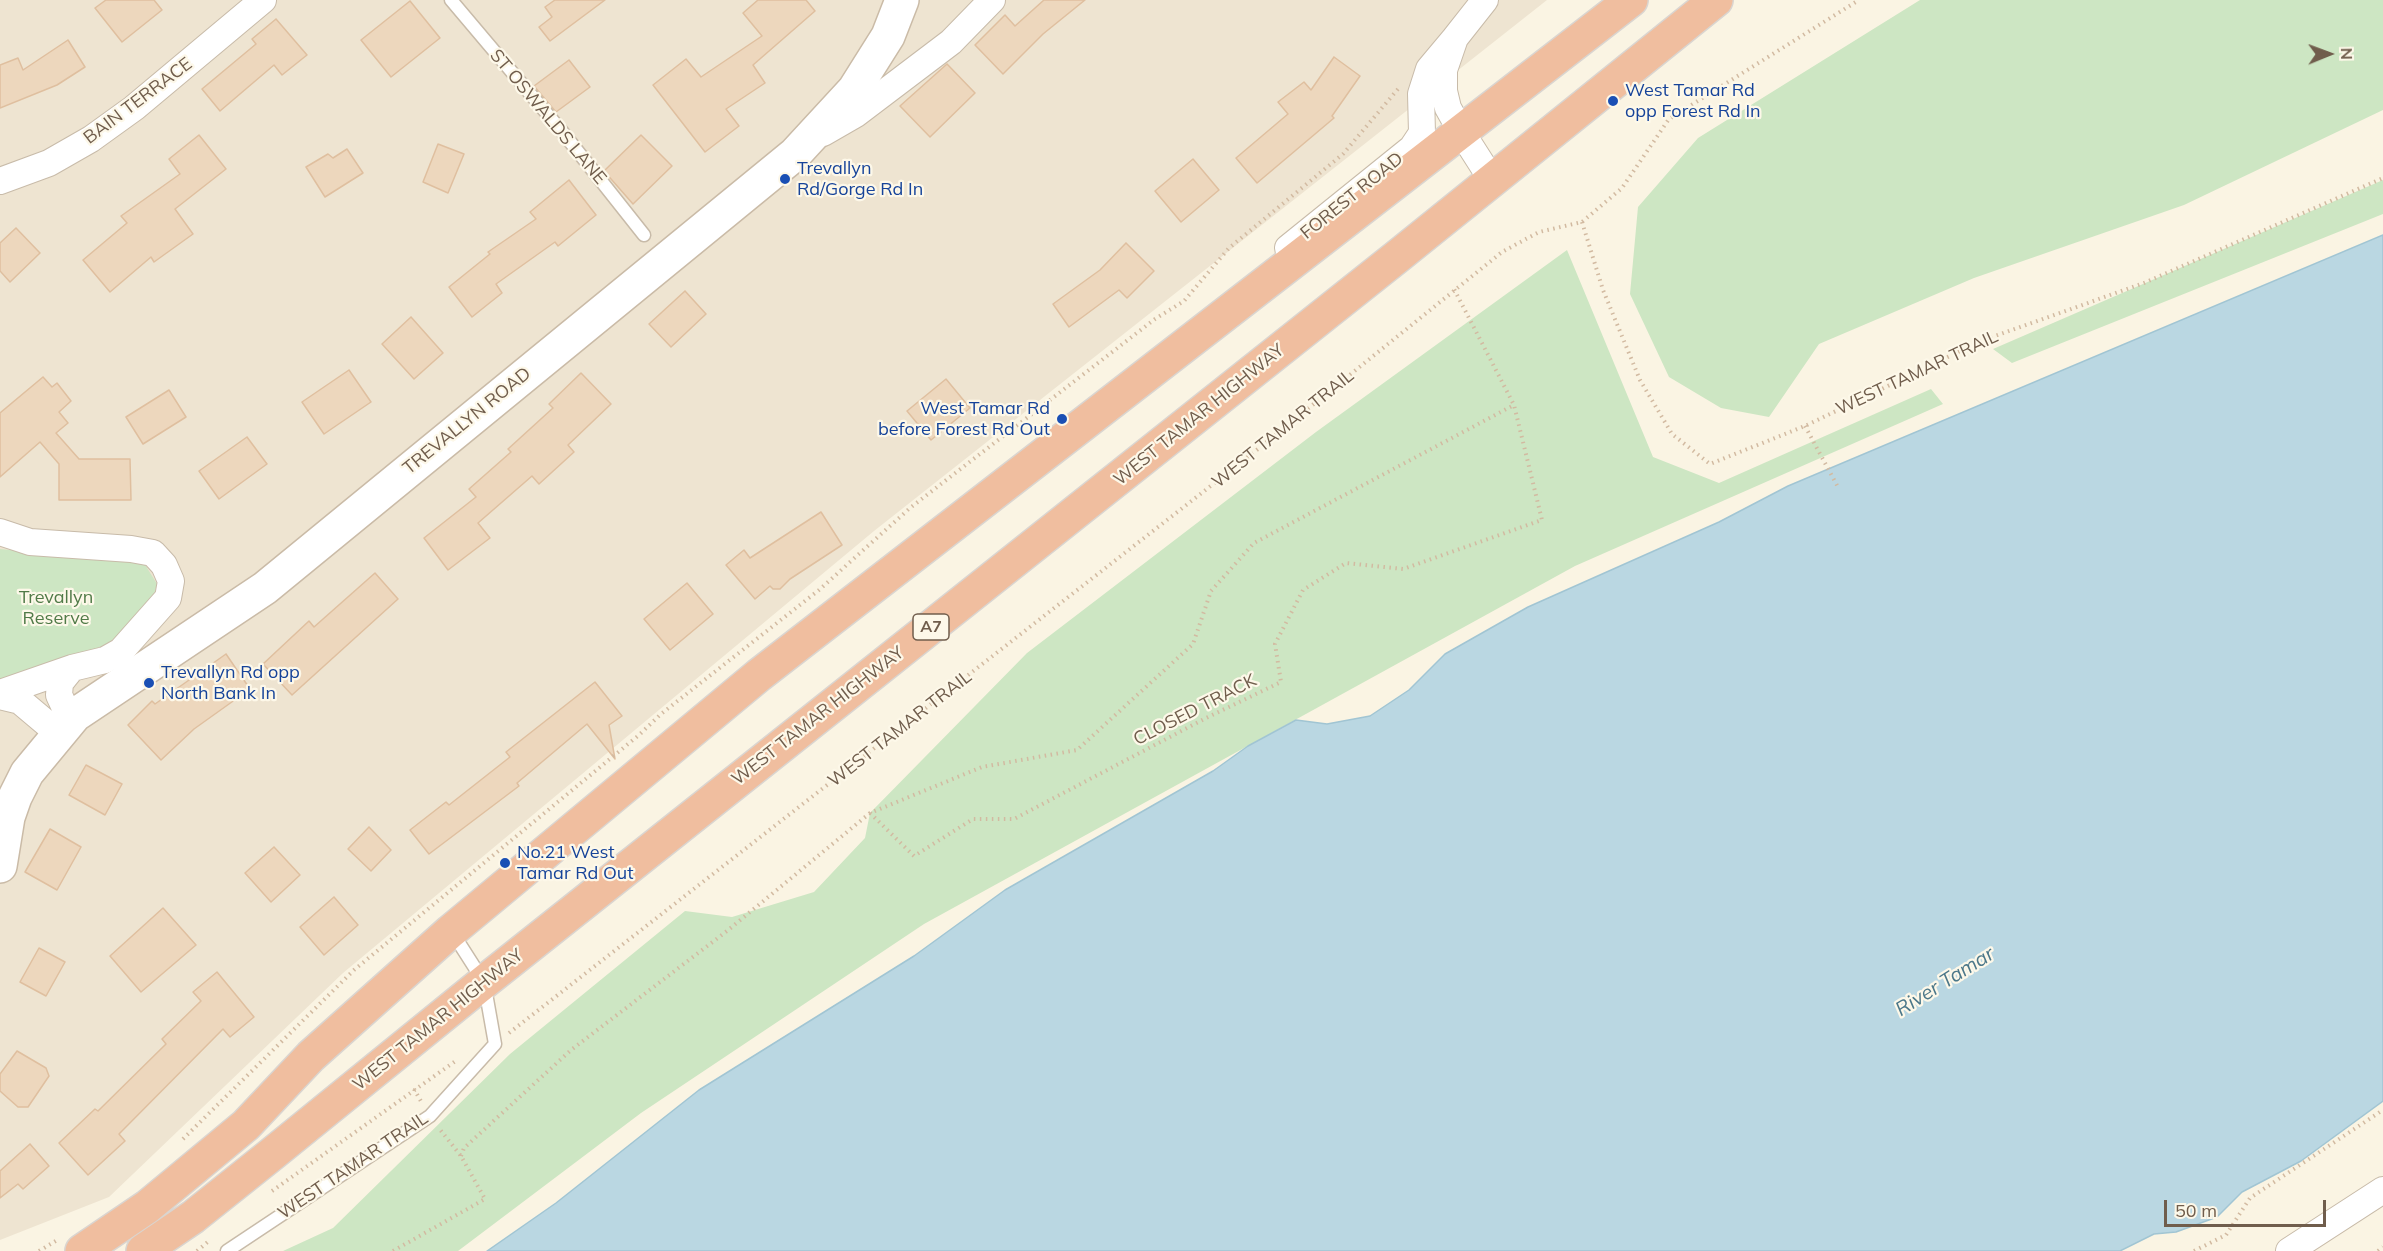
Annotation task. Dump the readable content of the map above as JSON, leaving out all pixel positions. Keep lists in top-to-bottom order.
{
  "streets": {
    "highway": ["WEST TAMAR HIGHWAY", "A7"],
    "street": ["BAIN TERRACE", "FOREST ROAD", "TREVALLYN ROAD"],
    "lane": ["ST OSWALDS LANE", "WEST TAMAR TRAIL"],
    "path": ["CLOSED TRACK"]
  },
  "crossings": [
    ["FOREST ROAD", "WEST TAMAR HIGHWAY"]
  ],
  "water": ["River Tamar"],
  "parks": ["Trevallyn Reserve"],
  "places": [
    "West Tamar Rd opp Forest Rd In",
    "Trevallyn Rd/Gorge Rd In",
    "West Tamar Rd before Forest Rd Out",
    "Trevallyn Rd opp North Bank In",
    "No.21 West Tamar Rd Out"
  ],
  "scale_bar": "50 m",
  "north": "right"
}
